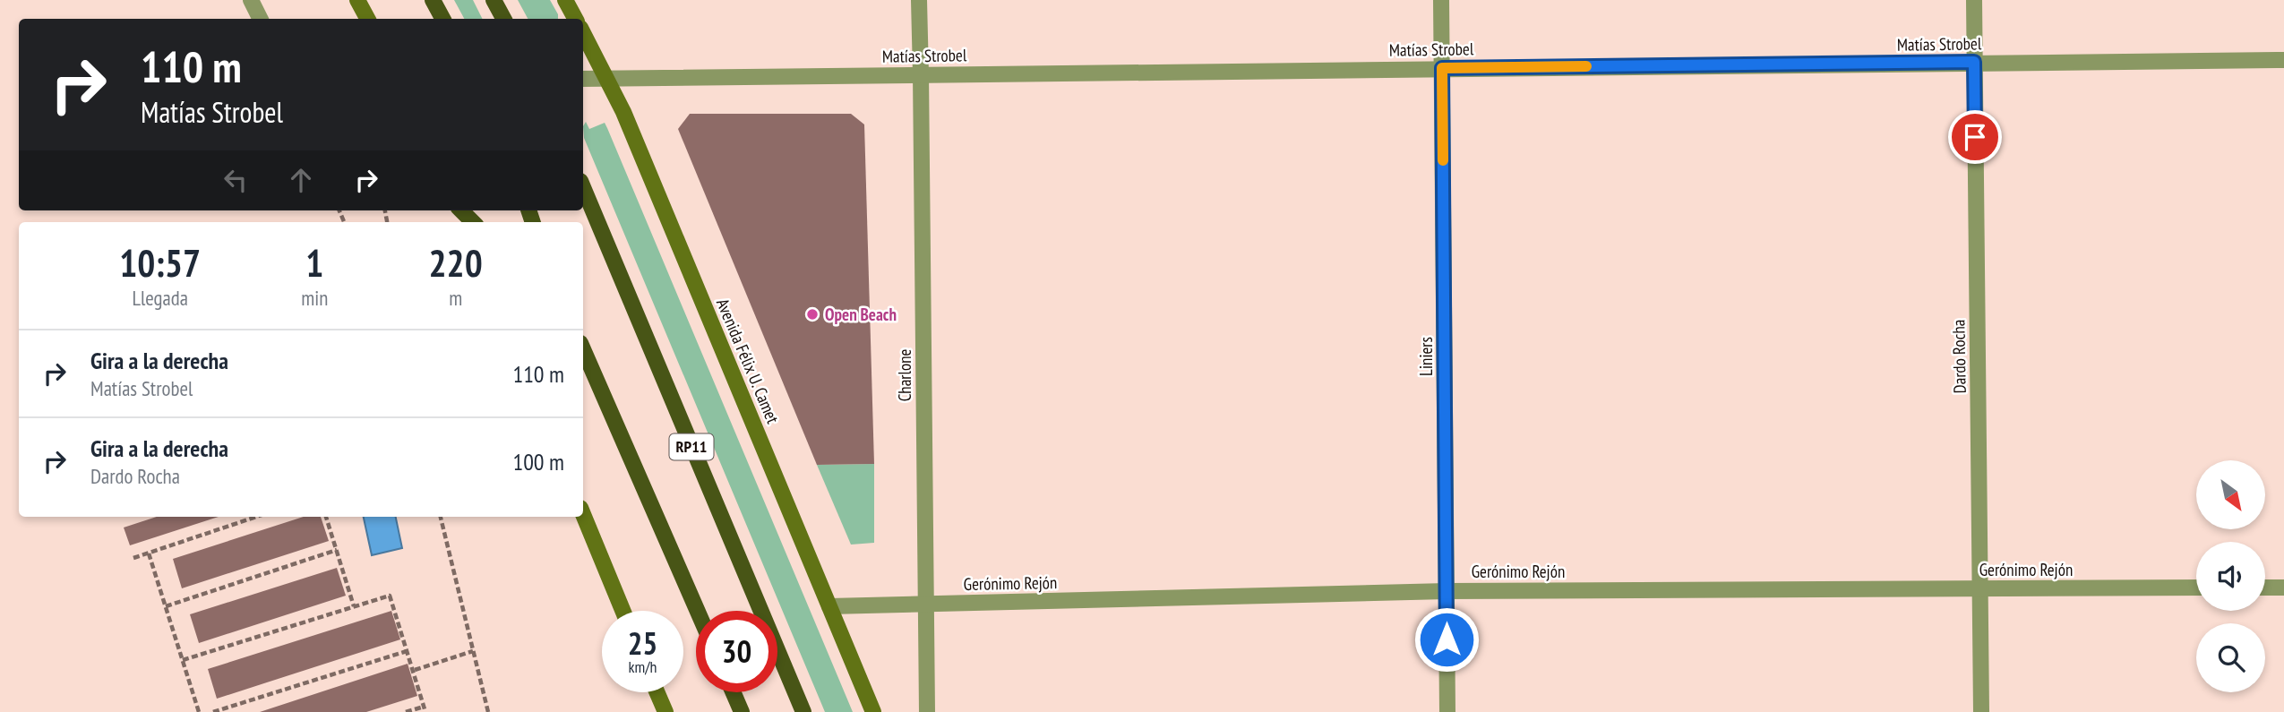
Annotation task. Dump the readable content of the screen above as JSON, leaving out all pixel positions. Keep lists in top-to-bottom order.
{
  "streets": {
    "main road": ["Avenida Félix U. Camet", "RP11"],
    "street": [
      "Matías Strobel",
      "Liniers",
      "Dardo Rocha",
      "Charlone",
      "Gerónimo Rejón"
    ]
  },
  "crossings": [
    ["Matías Strobel", "Liniers"],
    ["Matías Strobel", "Dardo Rocha"],
    ["Matías Strobel", "Avenida Félix U. Camet"],
    ["Matías Strobel", "Charlone"],
    ["Liniers", "Gerónimo Rejón"],
    ["Dardo Rocha", "Gerónimo Rejón"],
    ["Avenida Félix U. Camet", "Gerónimo Rejón"],
    ["Charlone", "Gerónimo Rejón"]
  ],
  "places": ["Open Beach"],
  "north": "bottom right",
  "page": {
    "turn": ["110 m", "Matías Strobel"],
    "eta": [
      "10:57",
      "Llegada",
      "1",
      "min",
      "220",
      "m"
    ],
    "list": [
      {
        "name": "Gira a la derecha",
        "note": "Matías Strobel",
        "value": "110 m"
      },
      {
        "name": "Gira a la derecha",
        "note": "Dardo Rocha",
        "value": "100 m"
      }
    ],
    "speed": "25 km/h",
    "limit": "30"
  }
}
